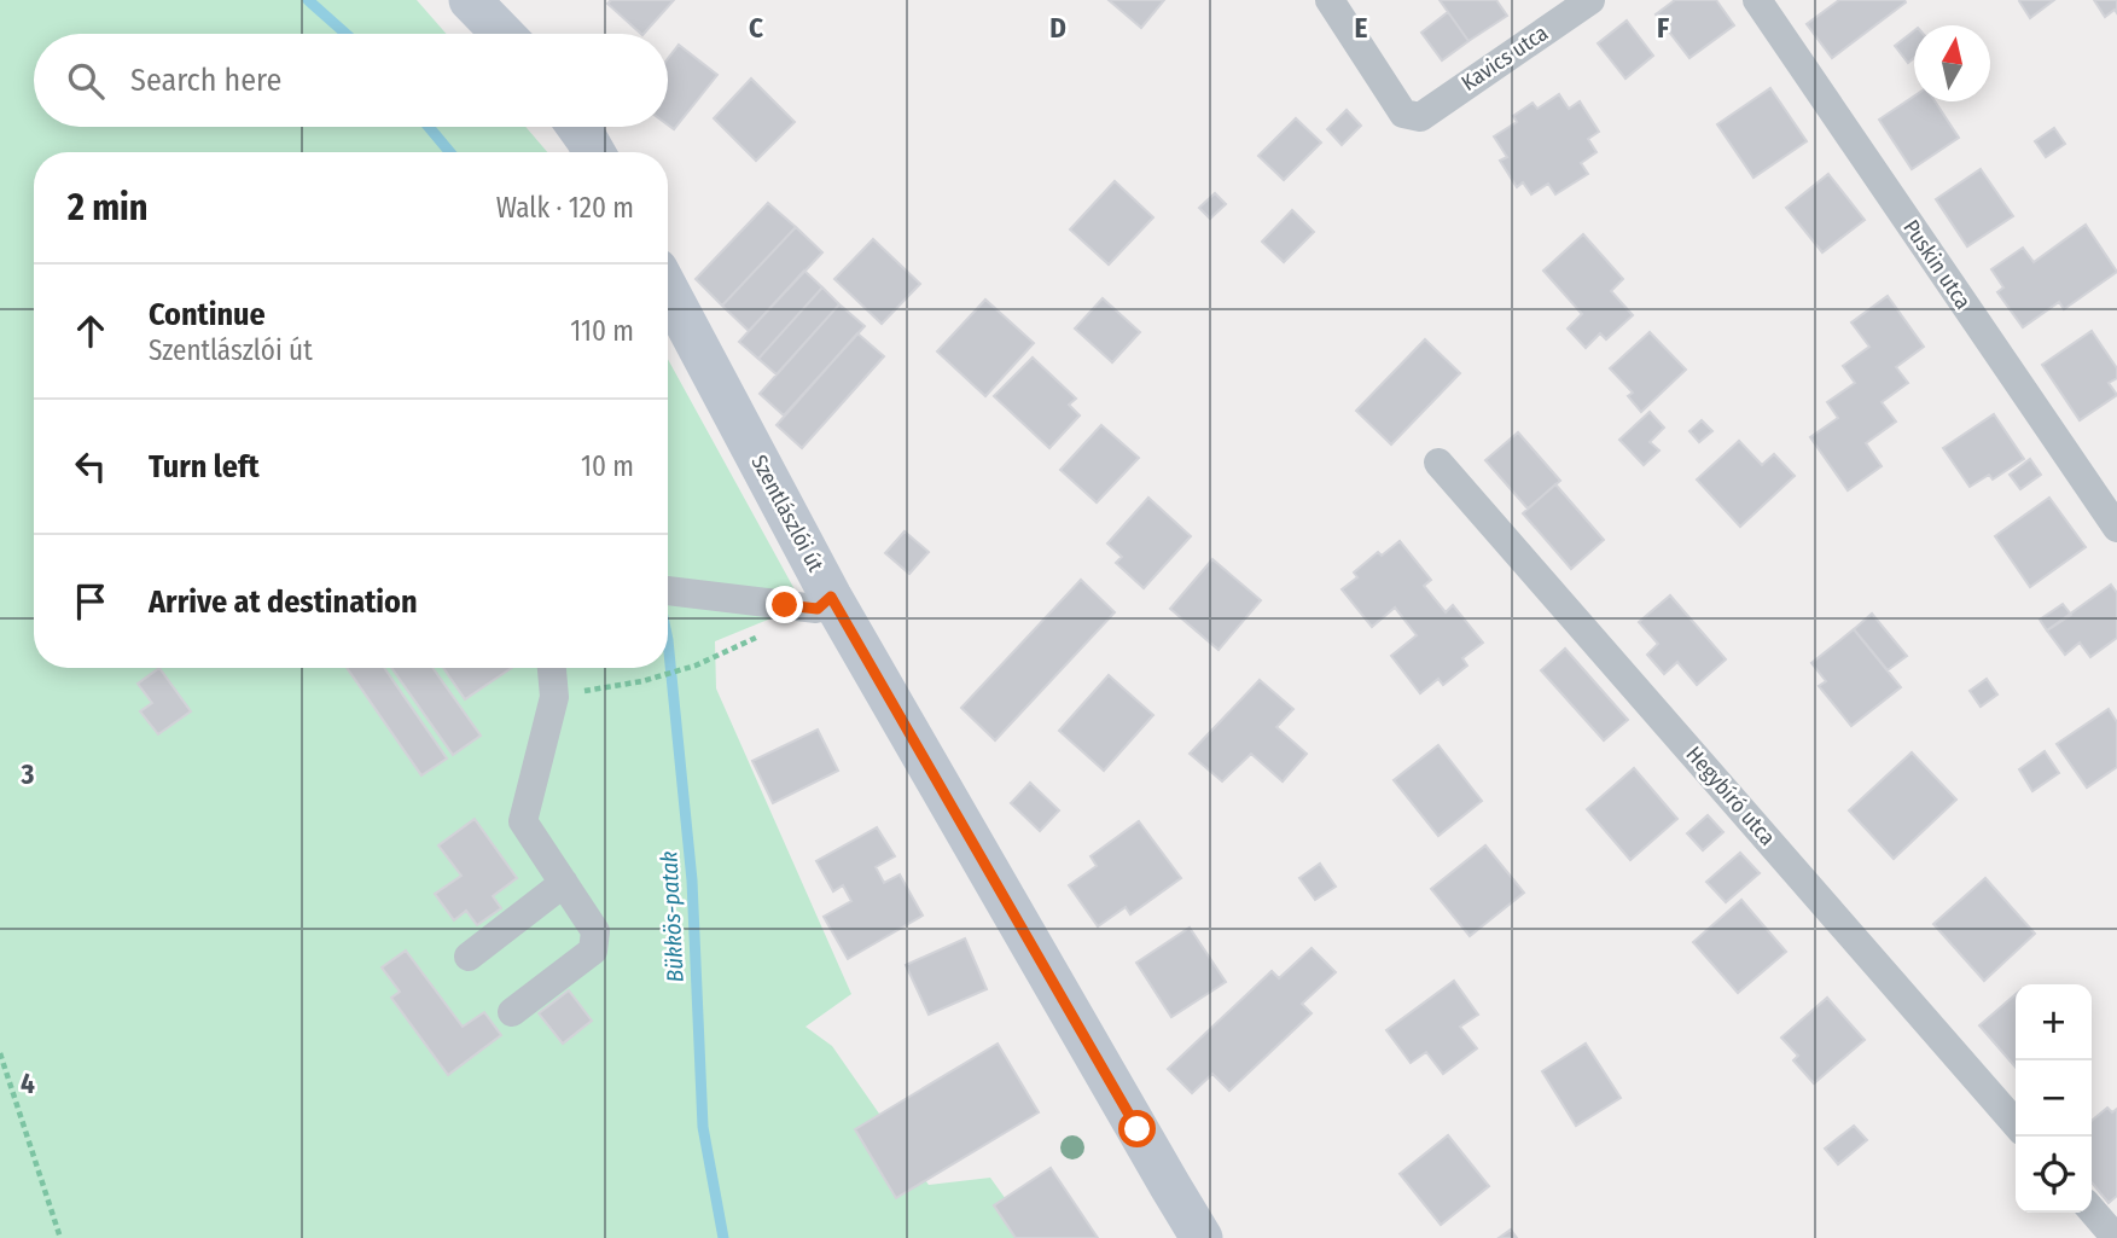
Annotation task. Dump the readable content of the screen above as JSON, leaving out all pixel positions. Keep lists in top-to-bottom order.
{
  "streets": {
    "main road": ["Szentlászlói út"],
    "street": ["Kavics utca", "Puskin utca", "Hegybíró utca"]
  },
  "water": ["Bükkös-patak"],
  "north": "top",
  "page": {
    "search": "Search here",
    "heading": ["2 min", "Walk · 120 m"],
    "list": [
      ["Continue", "Szentlászlói út", "110 m"],
      ["Turn left", "10 m"],
      "Arrive at destination"
    ],
    "map_buttons": ["+", "−"]
  },
  "grid": {
    "columns": [
      "C",
      "D",
      "E",
      "F"
    ],
    "rows": ["3", "4"]
  }
}
